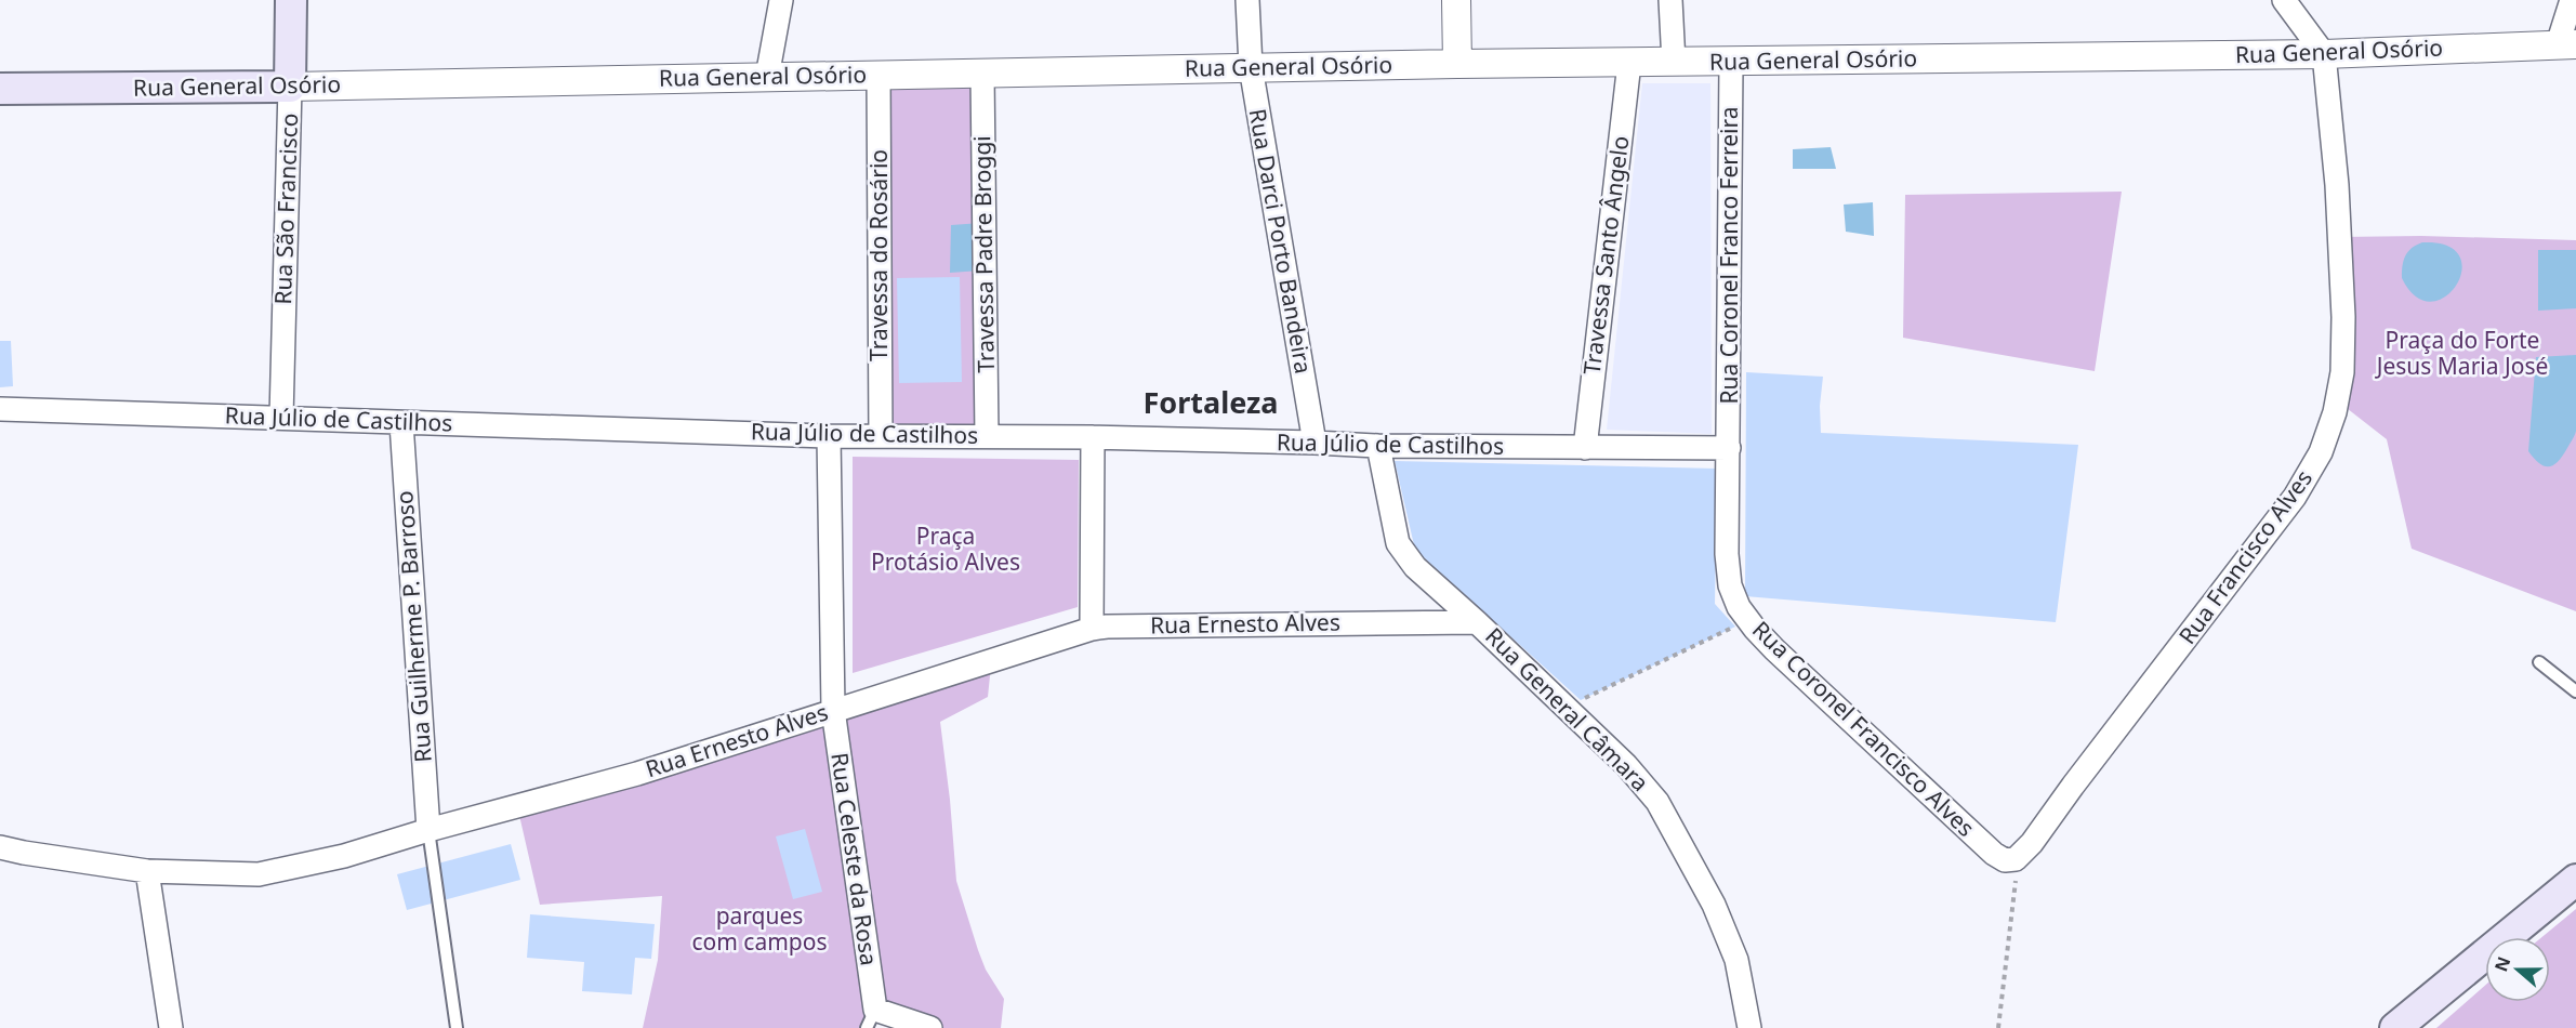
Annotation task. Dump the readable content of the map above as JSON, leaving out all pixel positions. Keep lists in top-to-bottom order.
{
  "streets": {
    "main road": ["Rua General Osório", "Rua São Francisco"],
    "street": [
      "Rua Darci Porto Bandeira",
      "Travessa Padre Broggi",
      "Travessa do Rosário",
      "Travessa Santo Ângelo",
      "Rua Coronel Franco Ferreira",
      "Rua Júlio de Castilhos",
      "Rua Francisco Alves",
      "Rua Ernesto Alves",
      "Rua Guilherme P. Barroso",
      "Rua General Câmara",
      "Rua Coronel Francisco Alves",
      "Rua Celeste da Rosa"
    ]
  },
  "crossings": [
    ["Rua General Osório", "Rua São Francisco"],
    ["Rua General Osório", "Rua Darci Porto Bandeira"],
    ["Rua General Osório", "Travessa Padre Broggi"],
    ["Rua General Osório", "Travessa do Rosário"],
    ["Rua General Osório", "Travessa Santo Ângelo"],
    ["Rua General Osório", "Rua Coronel Franco Ferreira"],
    ["Rua General Osório", "Rua Francisco Alves"],
    ["Rua São Francisco", "Rua Júlio de Castilhos"],
    ["Rua Darci Porto Bandeira", "Rua Júlio de Castilhos"],
    ["Travessa Padre Broggi", "Rua Júlio de Castilhos"],
    ["Travessa do Rosário", "Rua Júlio de Castilhos"],
    ["Travessa Santo Ângelo", "Rua Júlio de Castilhos"],
    ["Rua Coronel Franco Ferreira", "Rua Júlio de Castilhos"],
    ["Rua Coronel Franco Ferreira", "Rua Coronel Francisco Alves"],
    ["Rua Júlio de Castilhos", "Rua Guilherme P. Barroso"],
    ["Rua Júlio de Castilhos", "Rua General Câmara"],
    ["Rua Júlio de Castilhos", "Rua Coronel Francisco Alves"],
    ["Rua Júlio de Castilhos", "Rua Celeste da Rosa"],
    ["Rua Francisco Alves", "Rua Coronel Francisco Alves"],
    ["Rua Ernesto Alves", "Rua Guilherme P. Barroso"],
    ["Rua Ernesto Alves", "Rua General Câmara"],
    ["Rua Ernesto Alves", "Rua Celeste da Rosa"]
  ],
  "districts": ["Fortaleza"],
  "parks": ["Praça do Forte Jesus Maria José", "Praça Protásio Alves", "parques com campos"],
  "north": "left"
}
